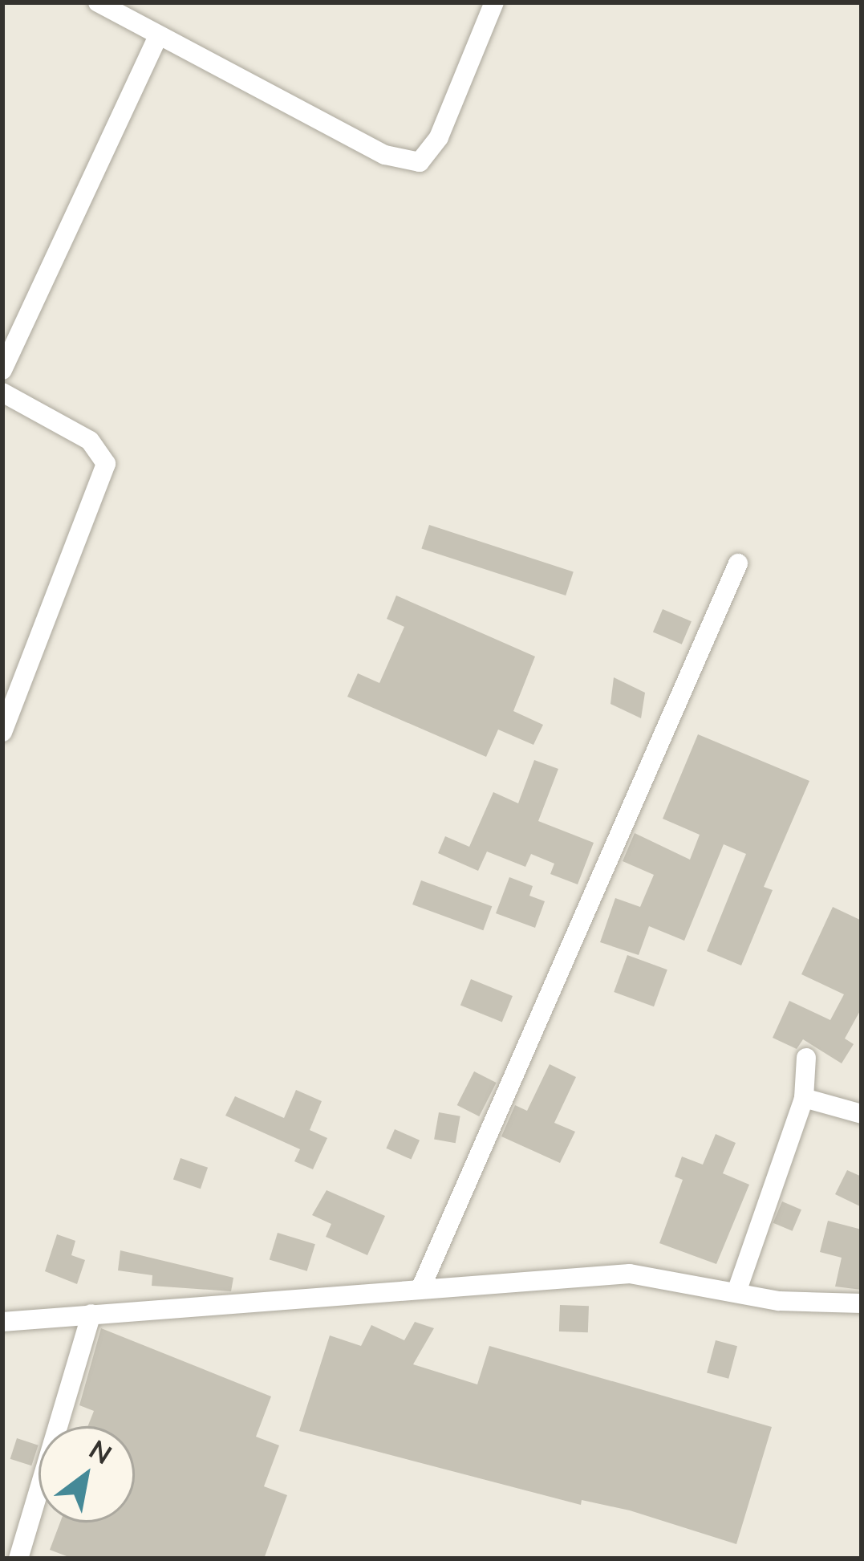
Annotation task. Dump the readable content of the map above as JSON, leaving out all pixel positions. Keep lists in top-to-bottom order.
{
  "north": "top right"
}
